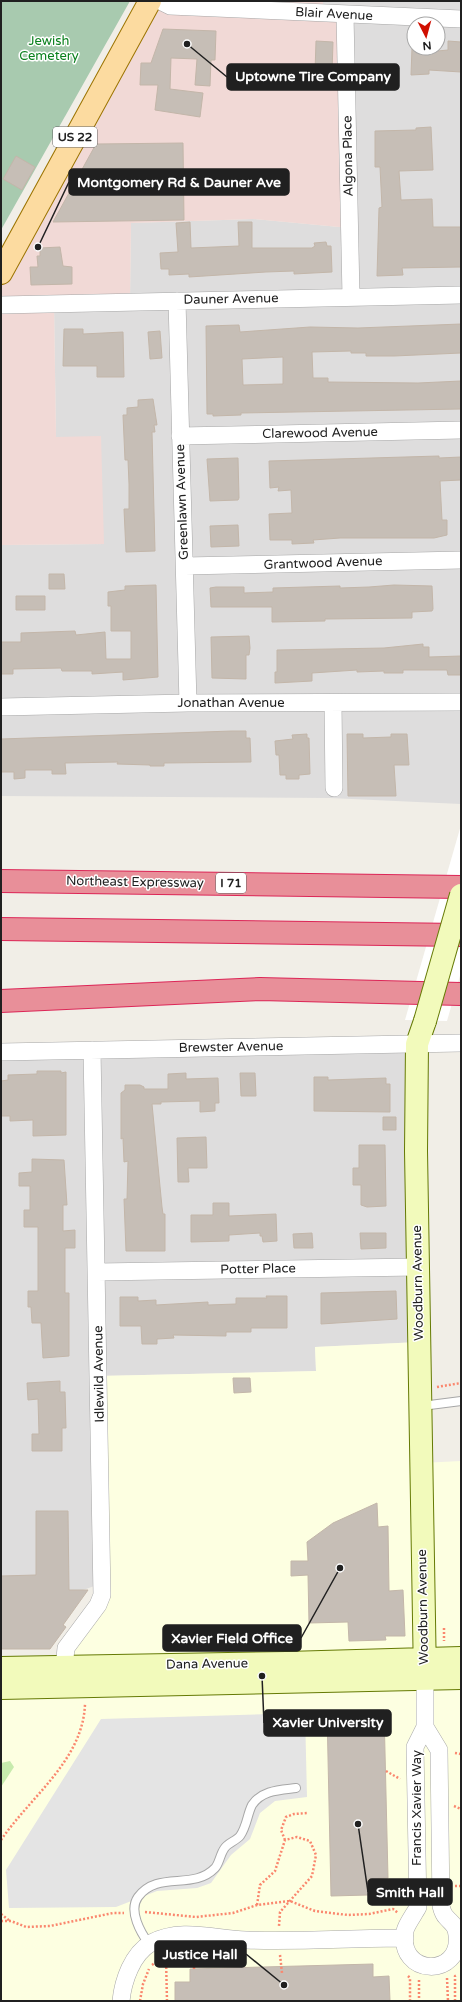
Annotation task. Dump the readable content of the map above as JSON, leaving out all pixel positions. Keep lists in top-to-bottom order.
{
  "streets": {
    "highway": ["Northeast Expressway", "I 71"],
    "main road": ["US 22"],
    "street": [
      "Blair Avenue",
      "Algona Place",
      "Dauner Avenue",
      "Clarewood Avenue",
      "Greenlawn Avenue",
      "Grantwood Avenue",
      "Jonathan Avenue",
      "Brewster Avenue",
      "Potter Place",
      "Woodburn Avenue",
      "Idlewild Avenue",
      "Dana Avenue",
      "Francis Xavier Way"
    ]
  },
  "crossings": [
    ["Blair Avenue", "Algona Place"],
    ["Algona Place", "Dauner Avenue"],
    ["Dauner Avenue", "Greenlawn Avenue"],
    ["Clarewood Avenue", "Greenlawn Avenue"],
    ["Greenlawn Avenue", "Grantwood Avenue"],
    ["Greenlawn Avenue", "Jonathan Avenue"],
    ["Brewster Avenue", "Woodburn Avenue"],
    ["Brewster Avenue", "Idlewild Avenue"],
    ["Potter Place", "Woodburn Avenue"],
    ["Potter Place", "Idlewild Avenue"],
    ["Woodburn Avenue", "Dana Avenue"],
    ["Woodburn Avenue", "Francis Xavier Way"],
    ["Idlewild Avenue", "Dana Avenue"],
    ["Dana Avenue", "Francis Xavier Way"]
  ],
  "parks": ["Jewish Cemetery"],
  "places": [
    "Uptowne Tire Company",
    "Montgomery Rd & Dauner Ave",
    "Xavier Field Office",
    "Xavier University",
    "Smith Hall",
    "Justice Hall"
  ],
  "north": "bottom"
}
